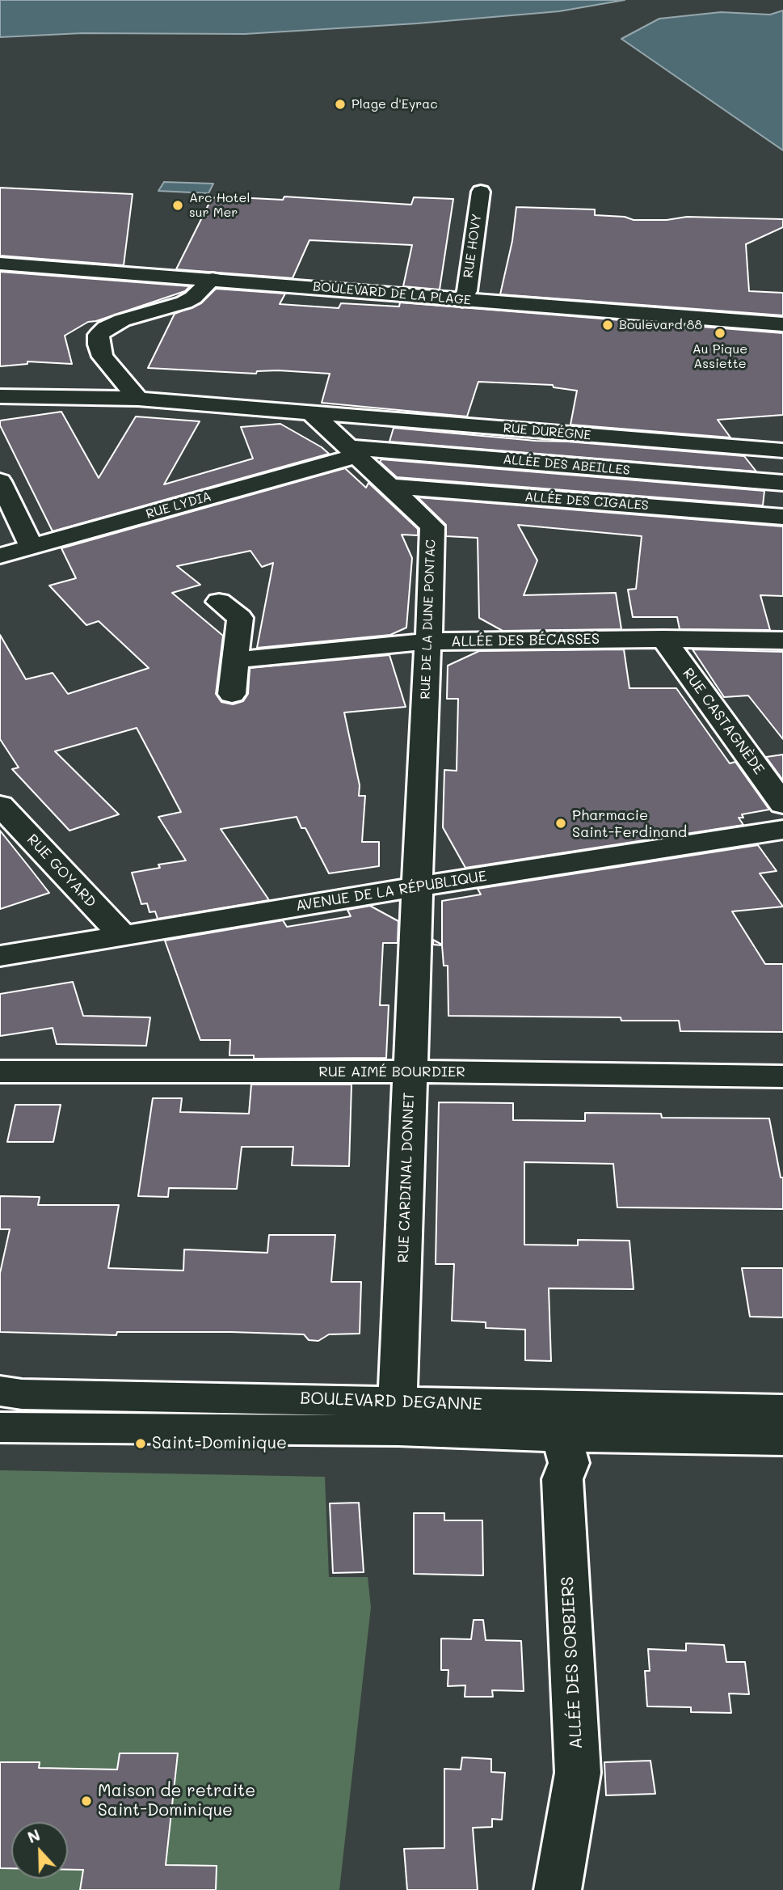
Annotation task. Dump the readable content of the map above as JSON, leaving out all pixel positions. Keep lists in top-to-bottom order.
{
  "streets": {
    "street": [
      "RUE HOVY",
      "BOULEVARD DE LA PLAGE",
      "RUE DURÉGNE",
      "ALLÉE DES ABEILLES",
      "ALLÉE DES CIGALES",
      "RUE LYDIA",
      "RUE DE LA DUNE PONTAC",
      "ALLÉE DES BÉCASSES",
      "RUE CASTAGNÈDE",
      "RUE GOYARD",
      "AVENUE DE LA RÉPUBLIQUE",
      "RUE AIMÉ BOURDIER",
      "RUE CARDINAL DONNET",
      "BOULEVARD DEGANNE",
      "ALLÉE DES SORBIERS"
    ]
  },
  "crossings": [
    ["RUE HOVY", "BOULEVARD DE LA PLAGE"],
    ["RUE DURÉGNE", "RUE DE LA DUNE PONTAC"],
    ["ALLÉE DES ABEILLES", "RUE LYDIA"],
    ["ALLÉE DES ABEILLES", "RUE DE LA DUNE PONTAC"],
    ["ALLÉE DES CIGALES", "RUE DE LA DUNE PONTAC"],
    ["RUE LYDIA", "RUE DE LA DUNE PONTAC"],
    ["RUE DE LA DUNE PONTAC", "ALLÉE DES BÉCASSES"],
    ["RUE DE LA DUNE PONTAC", "AVENUE DE LA RÉPUBLIQUE"],
    ["RUE DE LA DUNE PONTAC", "RUE CARDINAL DONNET"],
    ["ALLÉE DES BÉCASSES", "RUE CASTAGNÈDE"],
    ["RUE GOYARD", "AVENUE DE LA RÉPUBLIQUE"],
    ["AVENUE DE LA RÉPUBLIQUE", "RUE CARDINAL DONNET"],
    ["RUE AIMÉ BOURDIER", "RUE CARDINAL DONNET"],
    ["RUE CARDINAL DONNET", "BOULEVARD DEGANNE"],
    ["BOULEVARD DEGANNE", "ALLÉE DES SORBIERS"]
  ],
  "places": [
    "Plage d'Eyrac",
    "Arc Hotel sur Mer",
    "Boulevard 88",
    "Au Pique Assiette",
    "Pharmacie Saint-Ferdinand",
    "Saint-Dominique",
    "Maison de retraite Saint-Dominique"
  ],
  "north": "top"
}
